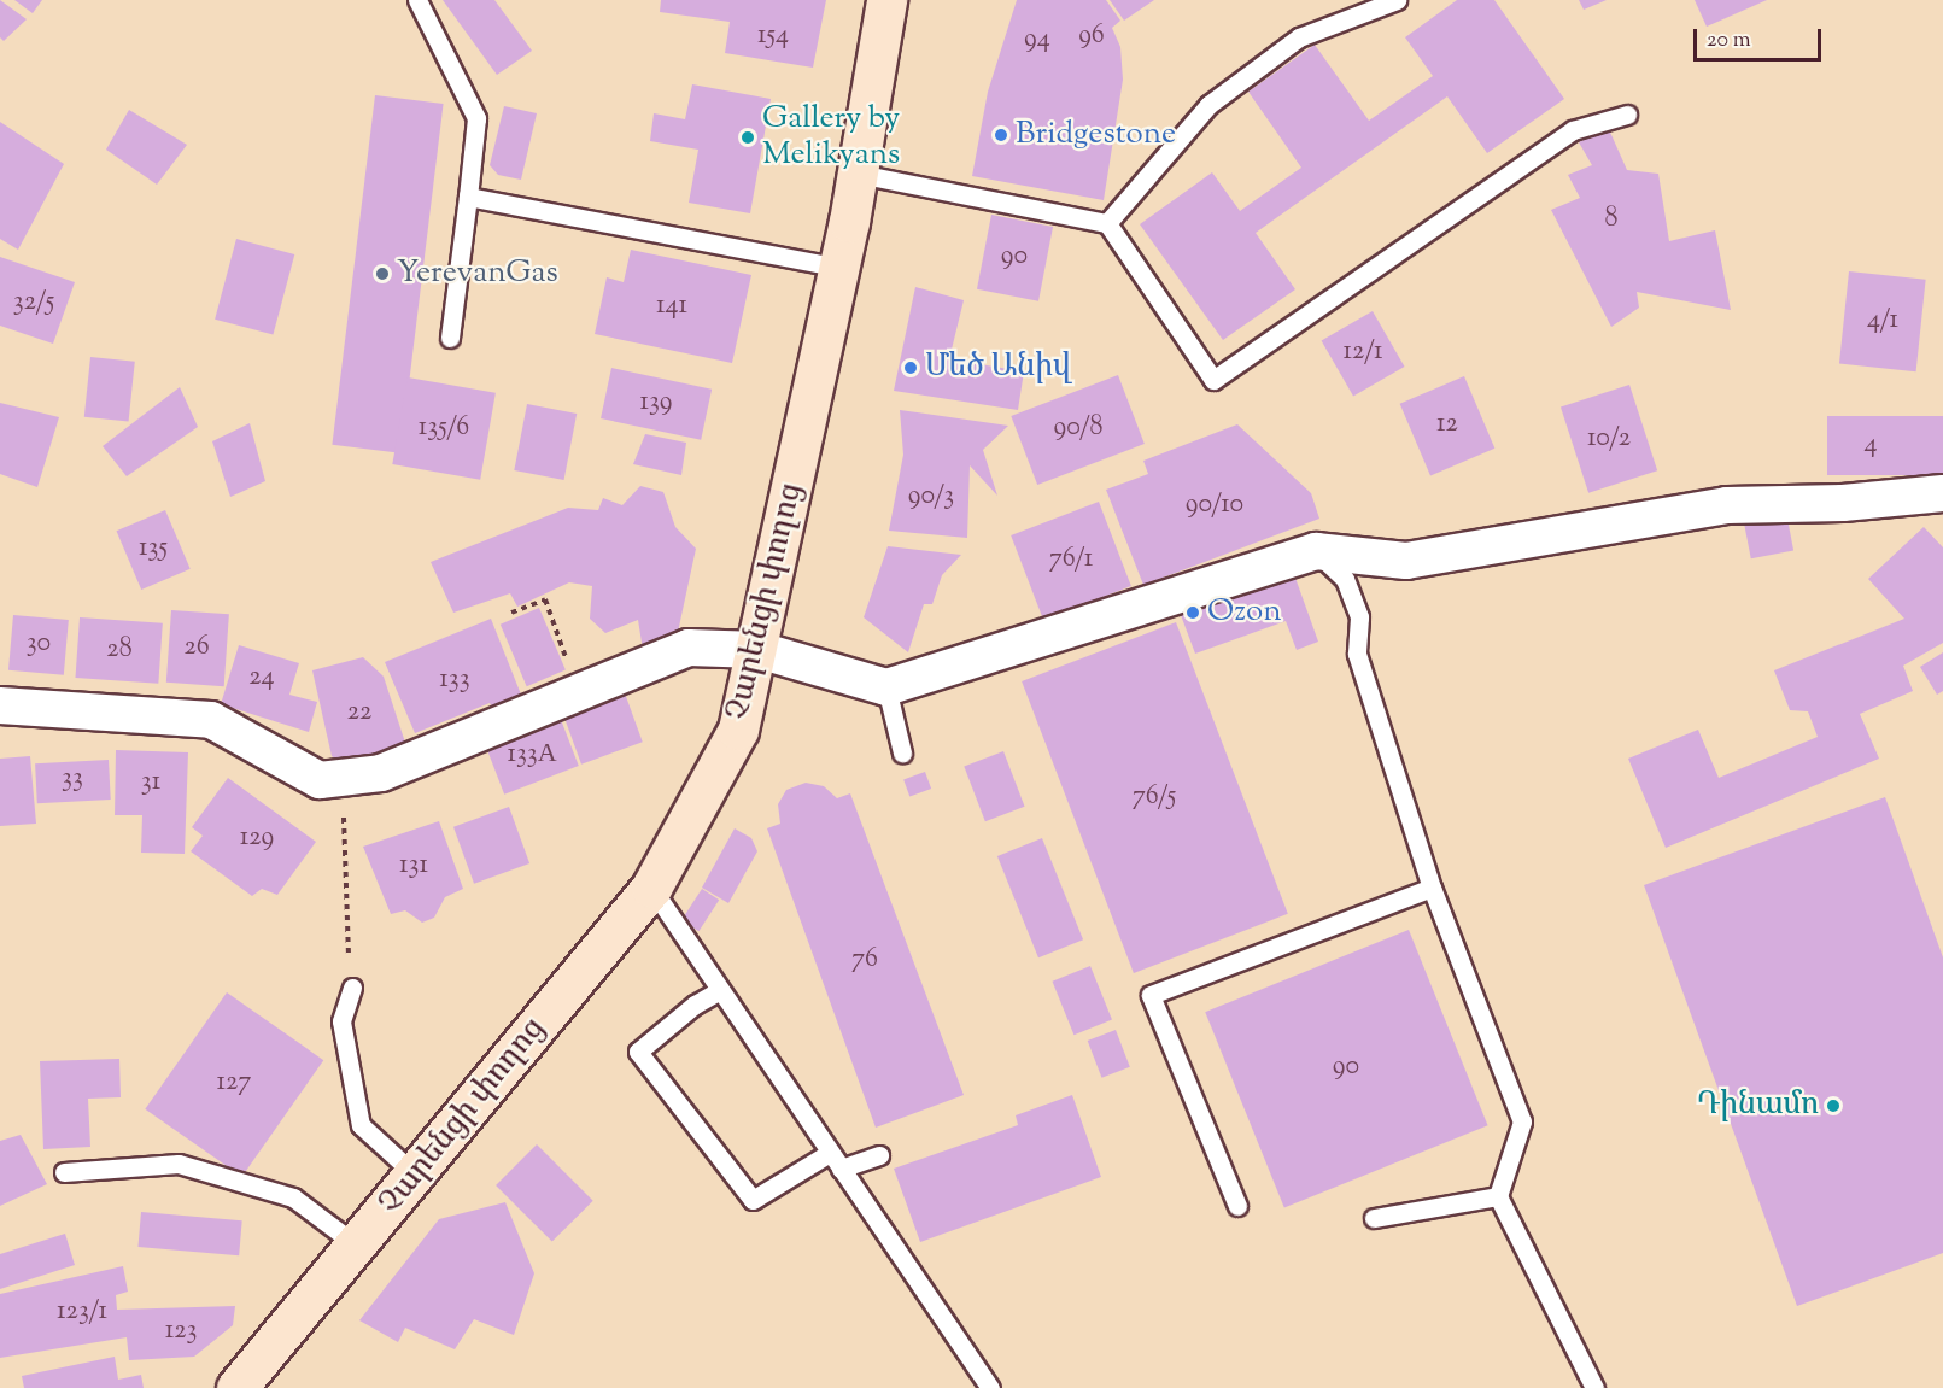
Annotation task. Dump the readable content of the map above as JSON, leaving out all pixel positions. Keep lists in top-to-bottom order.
{
  "streets": {
    "main road": ["Չարենցի փողոց"]
  },
  "places": [
    "Bridgestone",
    "Gallery by Melikyans",
    "YerevanGas",
    "Մեծ Անիվ",
    "Ozon",
    "Դինամո"
  ],
  "house_numbers": [
    "154",
    "96",
    "94",
    "8",
    "90",
    "32/5",
    "141",
    "4/1",
    "12/1",
    "139",
    "12",
    "135/6",
    "90/8",
    "10/2",
    "4",
    "90/3",
    "90/10",
    "135",
    "76/1",
    "30",
    "26",
    "28",
    "24",
    "133",
    "22",
    "133А",
    "33",
    "31",
    "76/5",
    "129",
    "131",
    "76",
    "90",
    "127",
    "123/1",
    "123"
  ],
  "scale_bar": "20 m"
}
